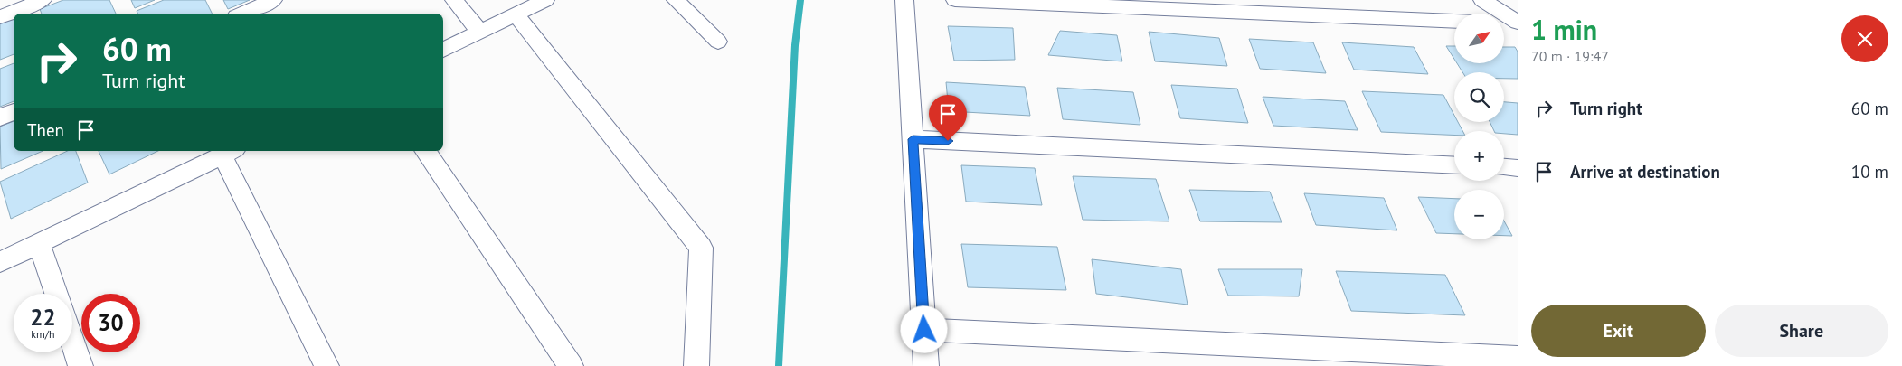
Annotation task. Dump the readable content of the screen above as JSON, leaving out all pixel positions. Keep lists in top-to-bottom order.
{
  "north": "top right",
  "page": {
    "heading": ["1 min", "70 m · 19:47"],
    "map_buttons": ["+", "−"],
    "turn": ["60 m", "Turn right"],
    "list": [
      {
        "name": "Turn right",
        "value": "60 m"
      },
      {
        "name": "Arrive at destination",
        "value": "10 m"
      }
    ],
    "then": "Then",
    "speed": "22 km/h",
    "limit": "30",
    "buttons": ["Exit", "Share"]
  }
}
